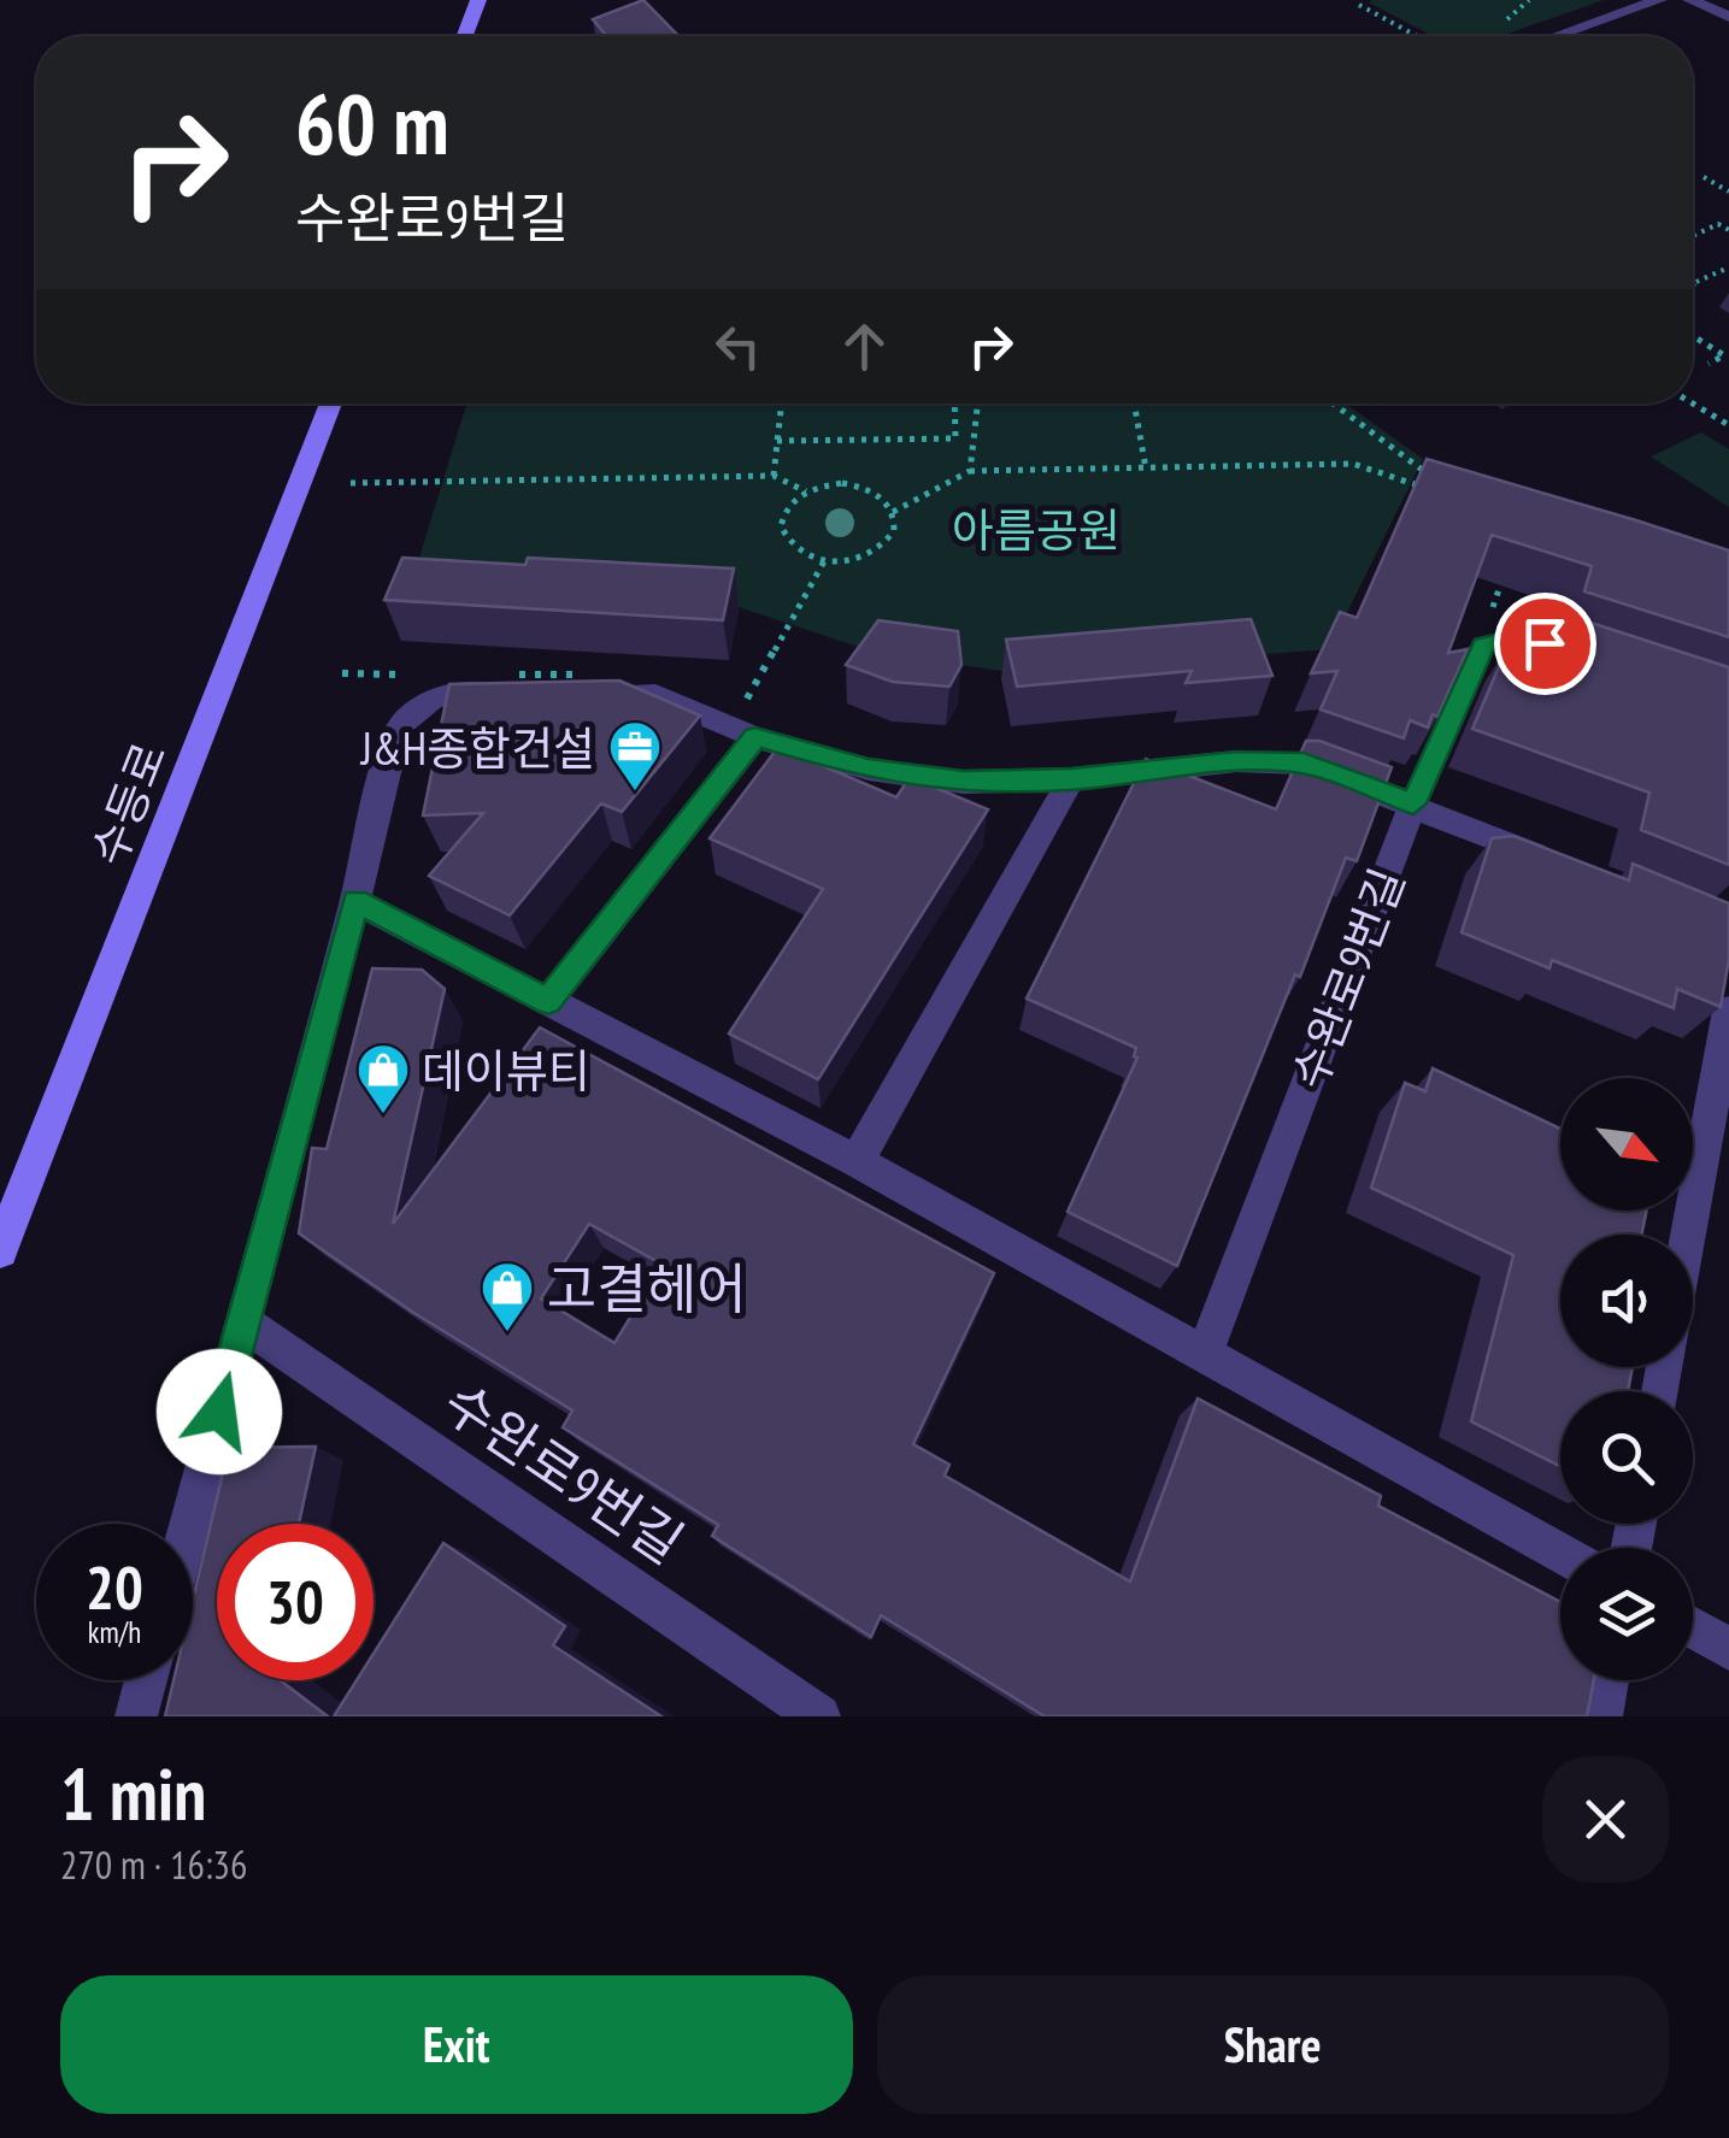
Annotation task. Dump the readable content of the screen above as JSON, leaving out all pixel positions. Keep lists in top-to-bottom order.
{
  "streets": {
    "street": ["수등로", "수완로9번길"]
  },
  "parks": ["아름공원"],
  "places": {
    "office": ["J&H종합건설"],
    "shop": ["데이뷰티", "고결헤어"]
  },
  "north": "bottom right",
  "page": {
    "turn": ["60 m", "수완로9번길"],
    "speed": "20 km/h",
    "limit": "30",
    "heading": ["1 min", "270 m · 16:36"],
    "buttons": ["Exit", "Share"]
  }
}
